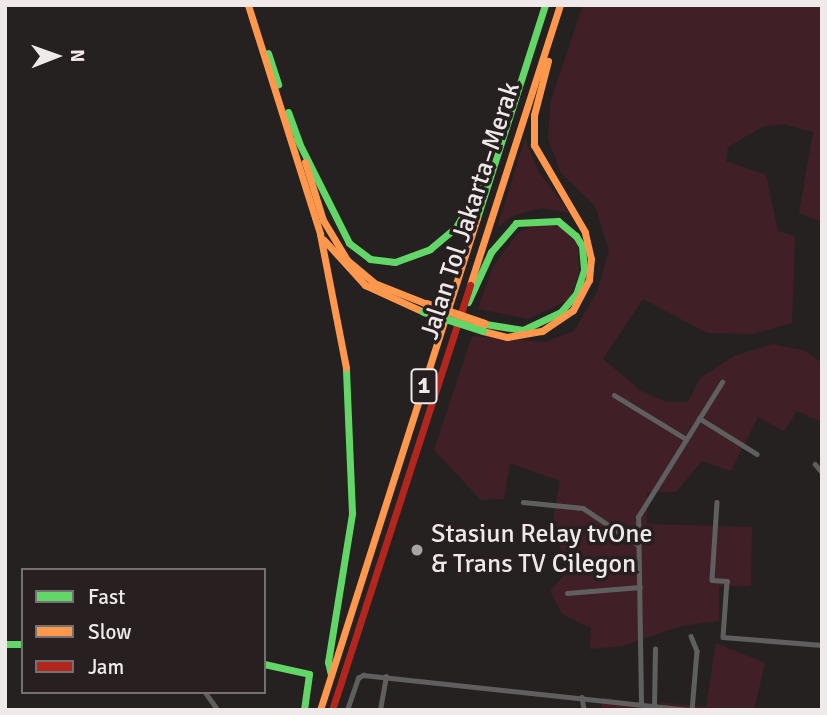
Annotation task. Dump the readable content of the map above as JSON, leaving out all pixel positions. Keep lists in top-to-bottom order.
{
  "streets": {
    "main road": ["Jalan Tol Jakarta–Merak", "1"]
  },
  "places": ["Stasiun Relay tvOne & Trans TV Cilegon"],
  "legend": ["Fast", "Slow", "Jam"],
  "north": "right"
}
